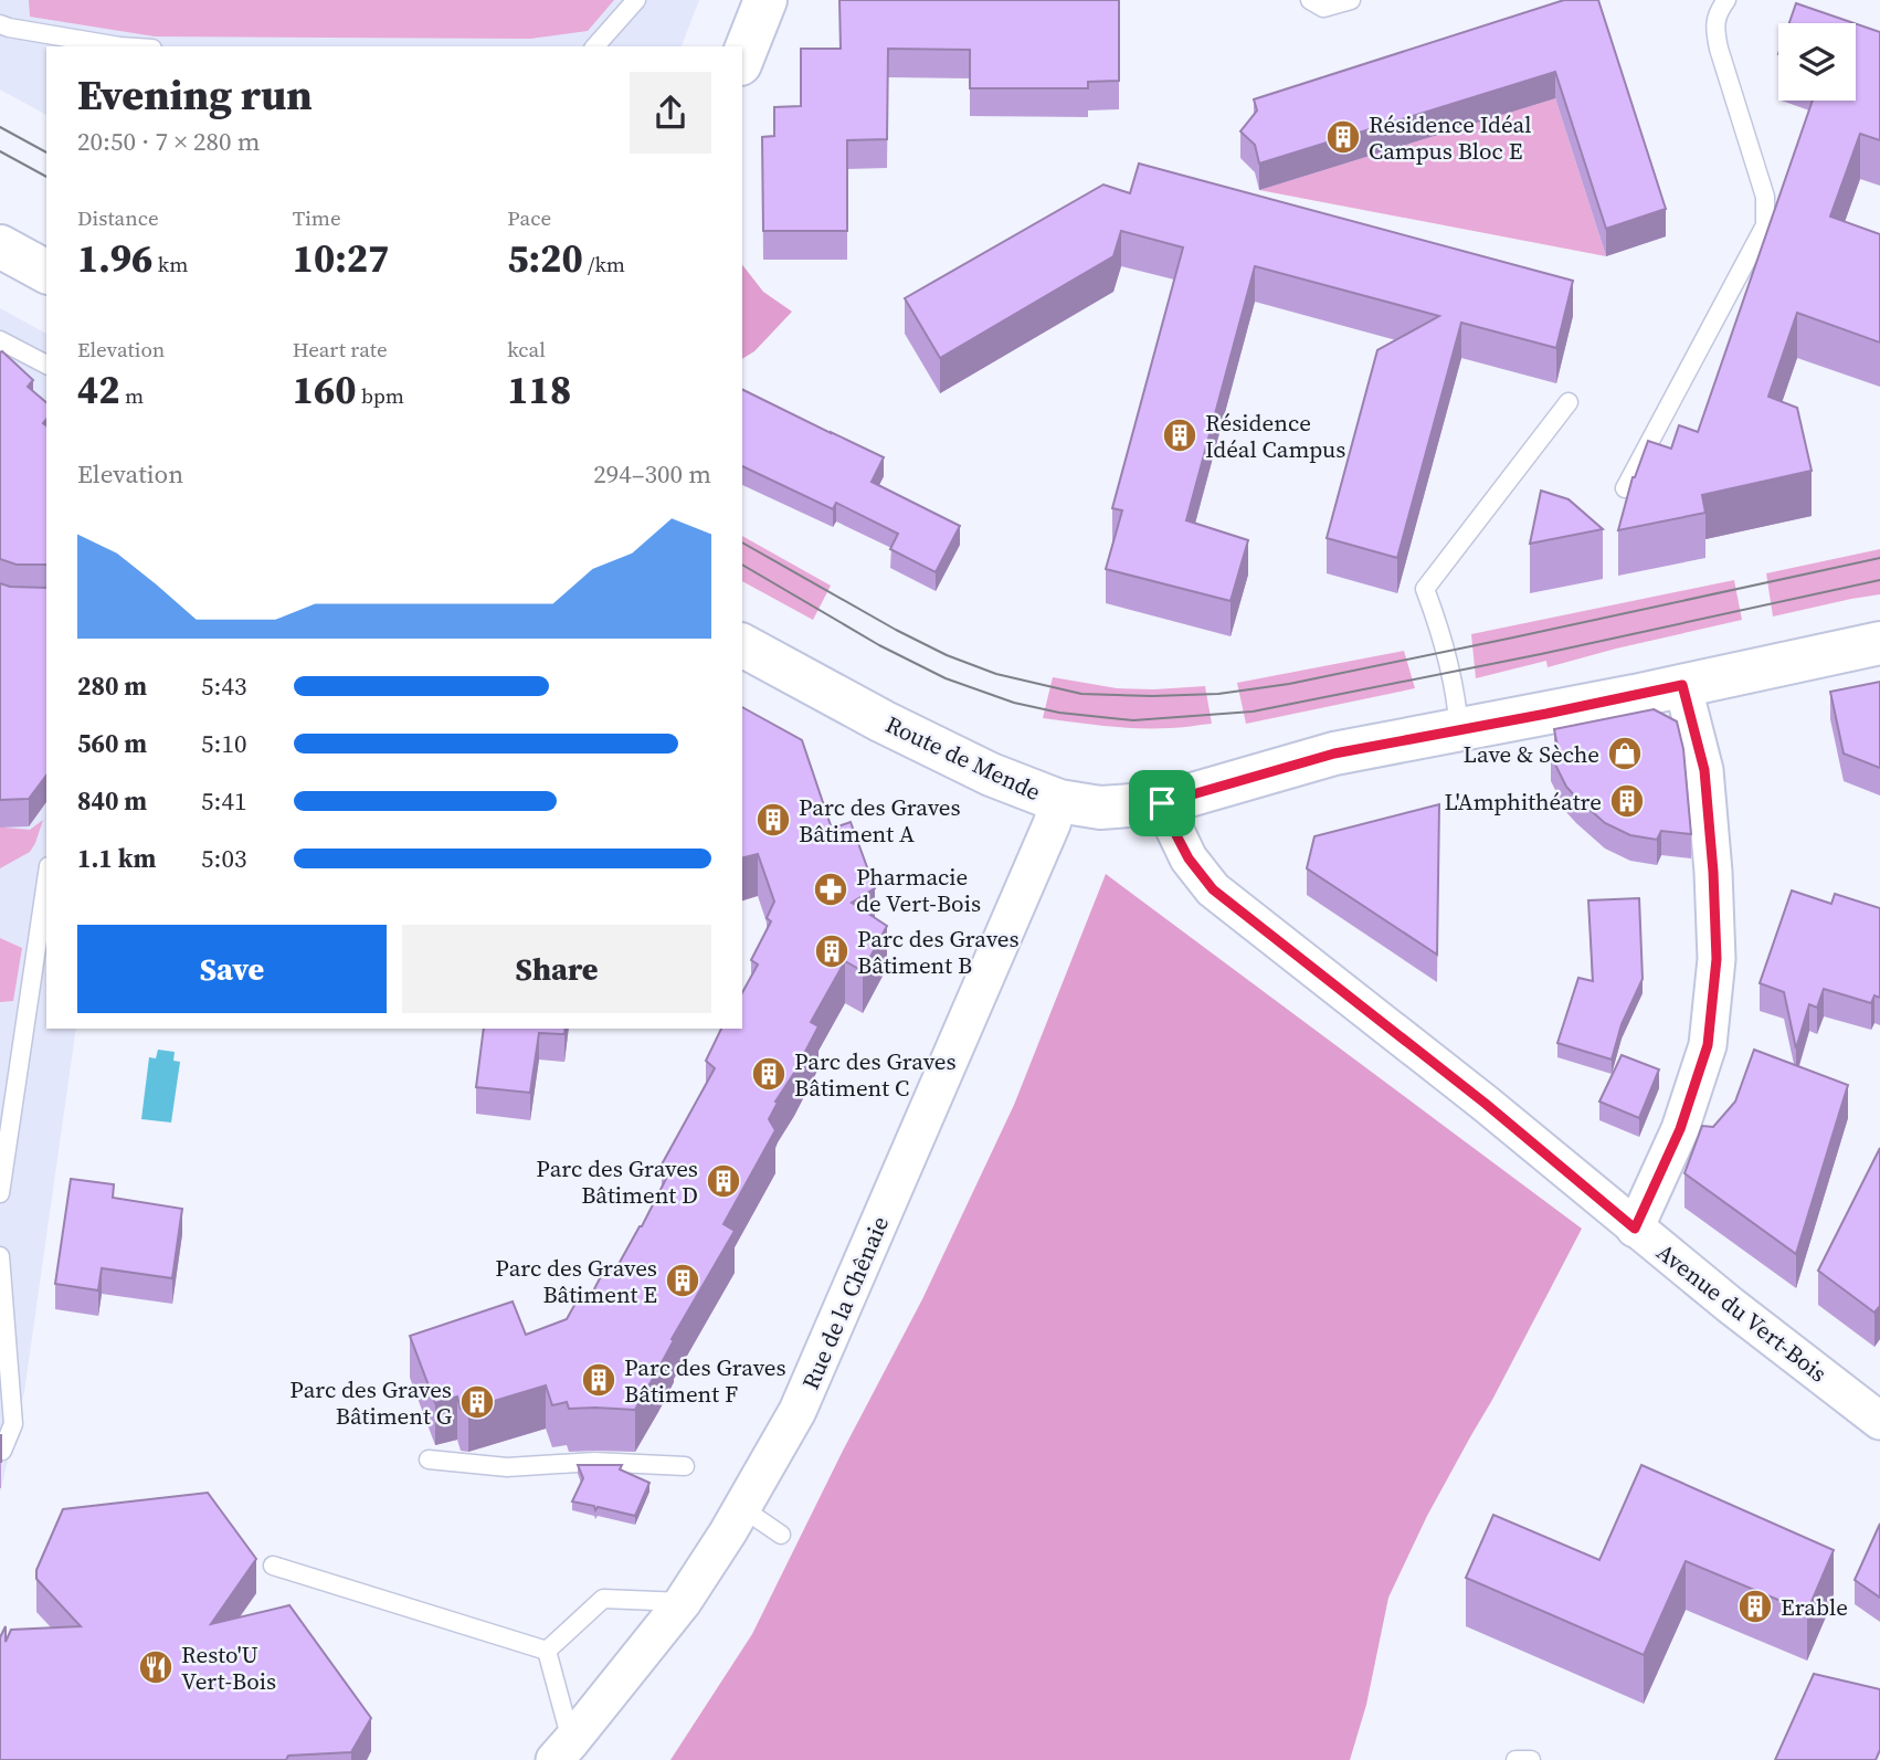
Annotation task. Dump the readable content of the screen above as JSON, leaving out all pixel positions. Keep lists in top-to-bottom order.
{
  "streets": {
    "main road": ["Route de Mende"],
    "street": ["Rue de la Chênaie", "Avenue du Vert-Bois"]
  },
  "crossings": [
    ["Route de Mende", "Rue de la Chênaie"],
    ["Route de Mende", "Avenue du Vert-Bois"]
  ],
  "places": {
    "building": [
      "Résidence Idéal Campus Bloc E",
      "Résidence Idéal Campus",
      "L'Amphithéatre",
      "Parc des Graves Bâtiment A",
      "Parc des Graves Bâtiment B",
      "Parc des Graves Bâtiment C",
      "Parc des Graves Bâtiment D",
      "Parc des Graves Bâtiment E",
      "Parc des Graves Bâtiment F",
      "Parc des Graves Bâtiment G",
      "Erable"
    ],
    "shop": ["Lave & Sèche"],
    "pharmacy": ["Pharmacie de Vert-Bois"],
    "restaurant": ["Resto'U Vert-Bois"]
  },
  "page": {
    "heading": ["Evening run", "20:50 · 7 × 280 m"],
    "stats": [
      ["Distance", "1.96 km"],
      ["Time", "10:27"],
      ["Pace", "5:20 /km"],
      ["Elevation", "42 m"],
      ["Heart rate", "160 bpm"],
      ["kcal", "118"]
    ],
    "chart": ["Elevation", "294–300 m"],
    "list": [
      {
        "name": "280 m",
        "note": "5:43"
      },
      {
        "name": "560 m",
        "note": "5:10"
      },
      {
        "name": "840 m",
        "note": "5:41"
      },
      {
        "name": "1.1 km",
        "note": "5:03"
      }
    ],
    "buttons": ["Save", "Share"]
  }
}
